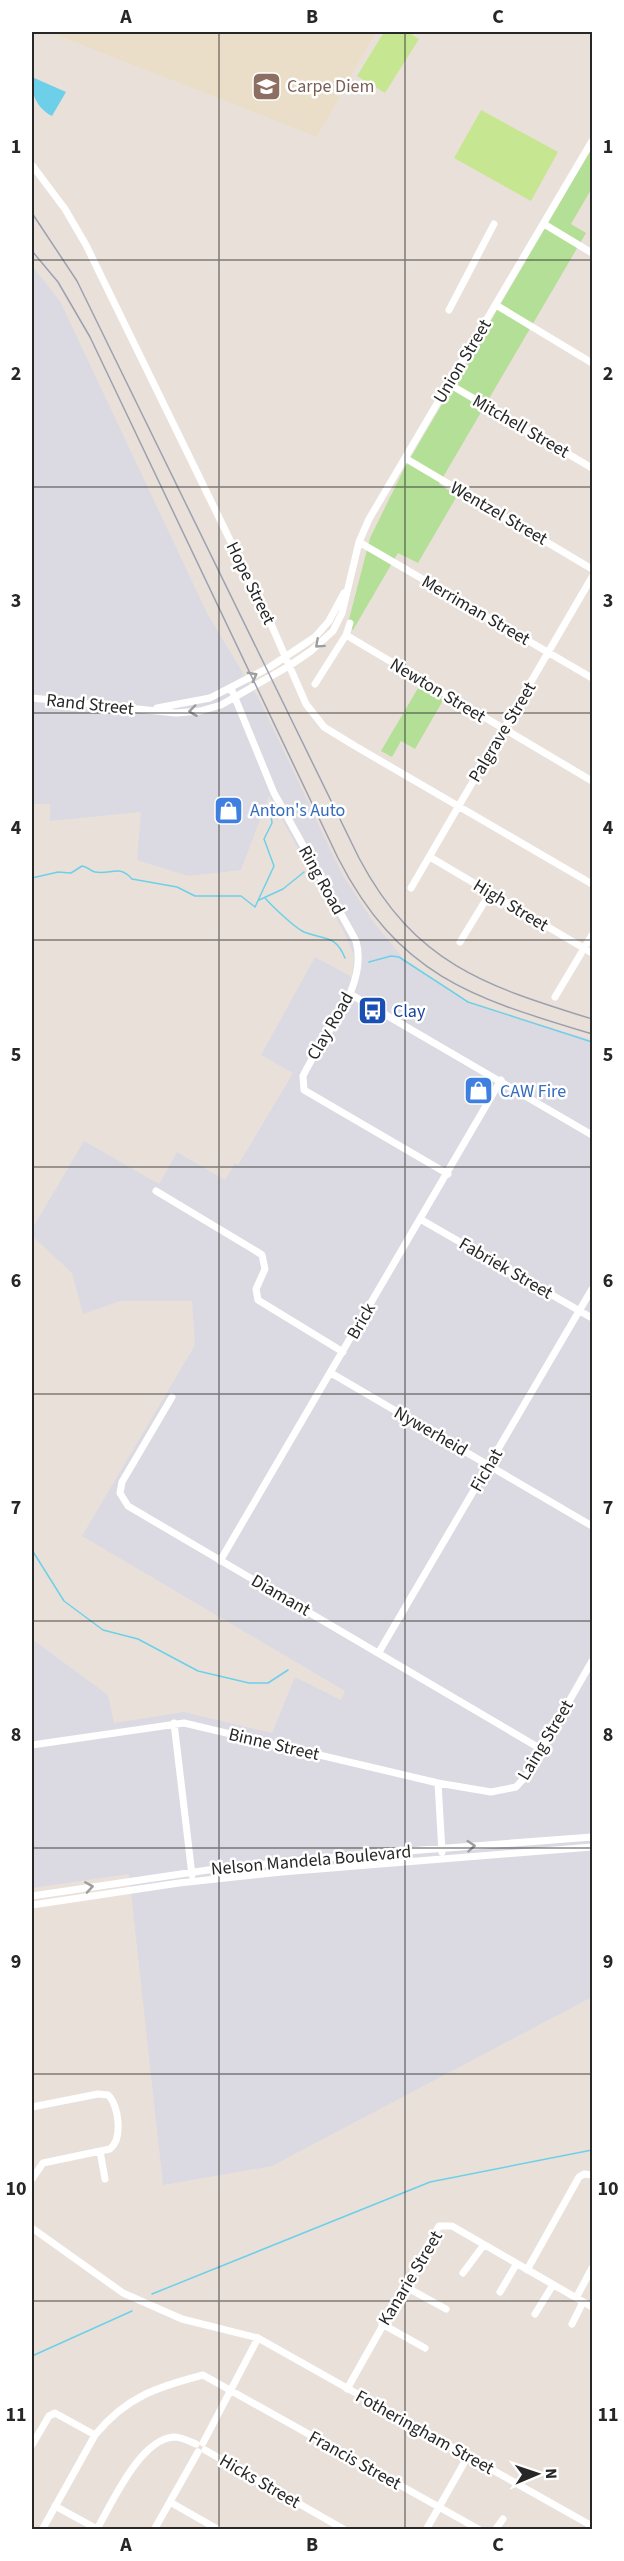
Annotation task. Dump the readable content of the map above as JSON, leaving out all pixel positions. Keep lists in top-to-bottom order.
{
  "streets": {
    "street": [
      "Union Street",
      "Mitchell Street",
      "Wentzel Street",
      "Hope Street",
      "Merriman Street",
      "Newton Street",
      "Rand Street",
      "Palgrave Street",
      "Ring Road",
      "High Street",
      "Clay Road",
      "Fabriek Street",
      "Brick",
      "Nywerheid",
      "Fichat",
      "Diamant",
      "Laing Street",
      "Binne Street",
      "Nelson Mandela Boulevard",
      "Kanarie Street",
      "Fotheringham Street",
      "Francis Street",
      "Hicks Street"
    ]
  },
  "crossings": [
    ["Union Street", "Mitchell Street"],
    ["Union Street", "Wentzel Street"],
    ["Union Street", "Hope Street"],
    ["Union Street", "Merriman Street"],
    ["Union Street", "Rand Street"],
    ["Union Street", "Ring Road"],
    ["Hope Street", "Palgrave Street"],
    ["Merriman Street", "Palgrave Street"],
    ["Newton Street", "Palgrave Street"],
    ["Rand Street", "Ring Road"],
    ["Palgrave Street", "High Street"],
    ["Ring Road", "Clay Road"],
    ["Clay Road", "Brick"],
    ["Fabriek Street", "Brick"],
    ["Fabriek Street", "Fichat"],
    ["Brick", "Nywerheid"],
    ["Brick", "Diamant"],
    ["Nywerheid", "Fichat"],
    ["Fichat", "Diamant"],
    ["Diamant", "Laing Street"],
    ["Laing Street", "Binne Street"],
    ["Kanarie Street", "Fotheringham Street"]
  ],
  "places": {
    "school or university": ["Carpe Diem"],
    "shop": ["Anton's Auto", "CAW Fire"],
    "bus stop": ["Clay"]
  },
  "north": "right",
  "grid": {
    "columns": ["A", "B", "C"],
    "rows": [
      "1",
      "2",
      "3",
      "4",
      "5",
      "6",
      "7",
      "8",
      "9",
      "10",
      "11"
    ]
  }
}
